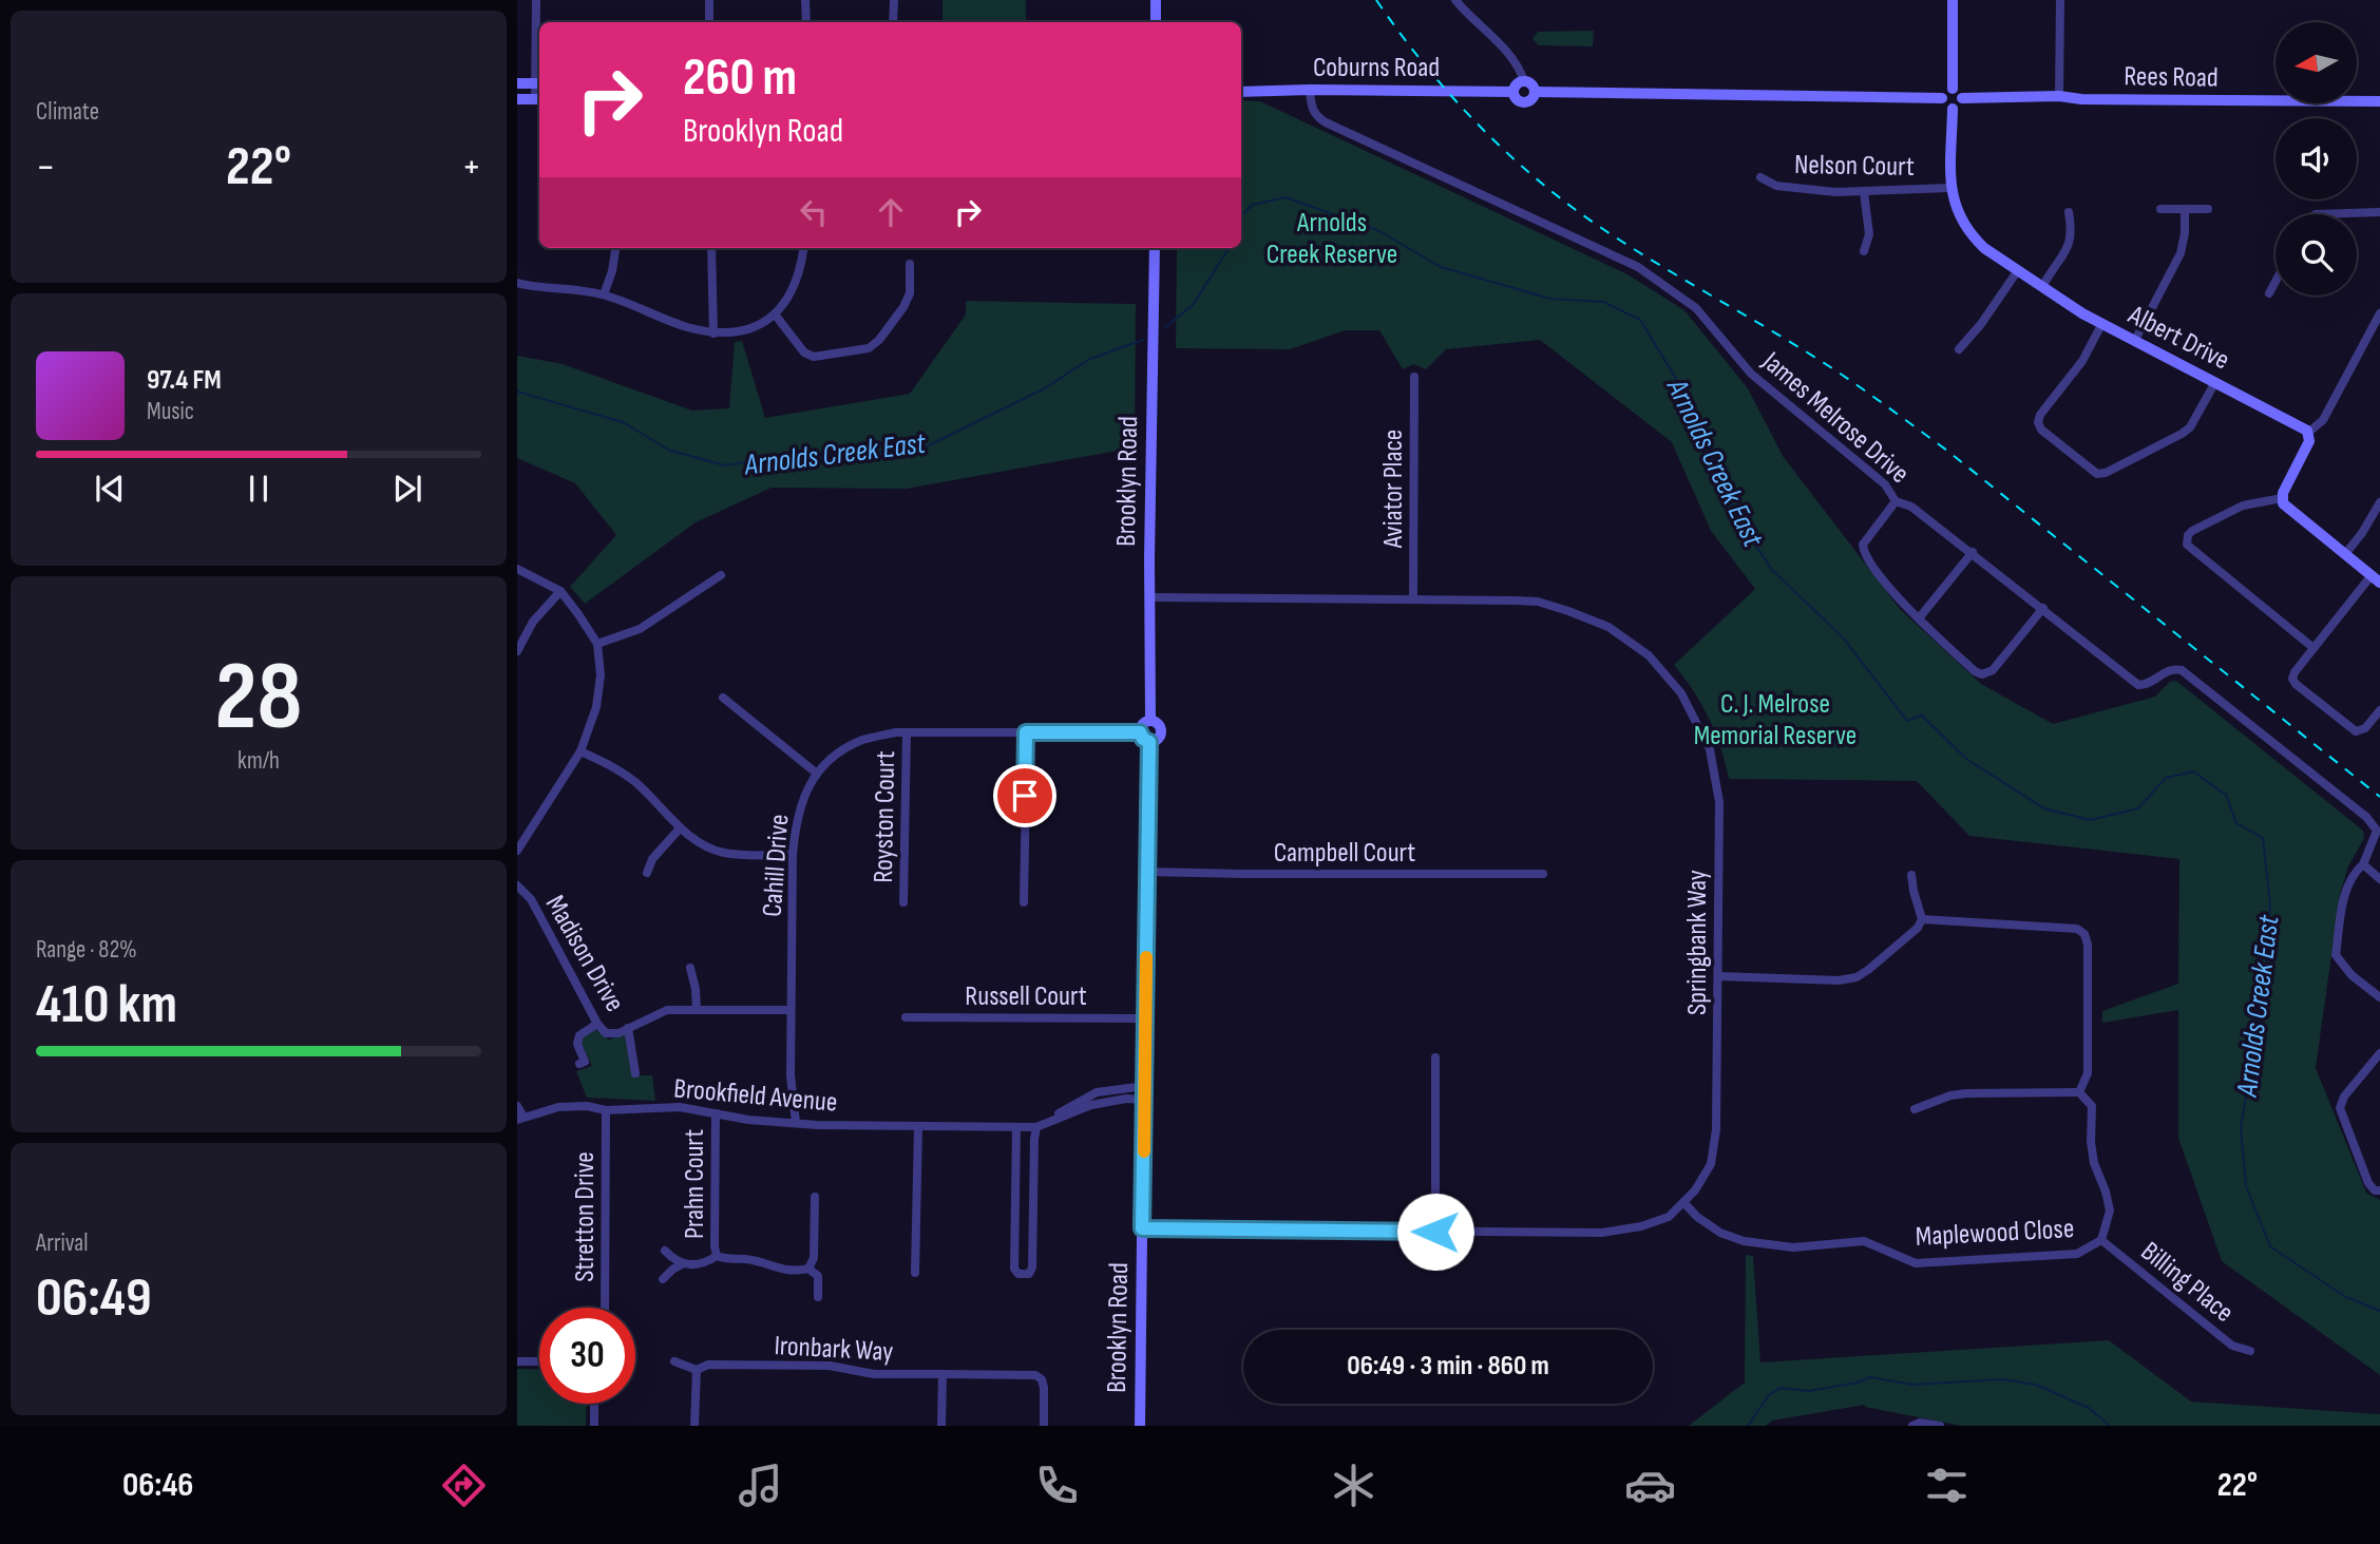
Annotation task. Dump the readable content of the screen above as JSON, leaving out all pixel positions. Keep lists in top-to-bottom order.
{
  "streets": {
    "street": [
      "Coburns Road",
      "Rees Road",
      "Nelson Court",
      "Albert Drive",
      "James Melrose Drive",
      "Brooklyn Road",
      "Aviator Place",
      "Royston Court",
      "Campbell Court",
      "Cahill Drive",
      "Springbank Way",
      "Madison Drive",
      "Russell Court",
      "Brookfield Avenue",
      "Prahn Court",
      "Stretton Drive",
      "Maplewood Close",
      "Billing Place",
      "Ironbark Way"
    ]
  },
  "crossings": [
    ["Coburns Road", "James Melrose Drive"],
    ["Rees Road", "Albert Drive"],
    ["Nelson Court", "Albert Drive"],
    ["Brooklyn Road", "Campbell Court"],
    ["Brooklyn Road", "Cahill Drive"],
    ["Brooklyn Road", "Springbank Way"],
    ["Brooklyn Road", "Russell Court"],
    ["Brooklyn Road", "Brookfield Avenue"],
    ["Aviator Place", "Springbank Way"],
    ["Royston Court", "Cahill Drive"],
    ["Cahill Drive", "Madison Drive"],
    ["Cahill Drive", "Brookfield Avenue"],
    ["Springbank Way", "Maplewood Close"],
    ["Brookfield Avenue", "Prahn Court"],
    ["Brookfield Avenue", "Stretton Drive"],
    ["Maplewood Close", "Billing Place"]
  ],
  "water": ["Arnolds Creek East"],
  "parks": ["Arnolds Creek Reserve", "C. J. Melrose Memorial Reserve"],
  "north": "left",
  "page": {
    "tile": [
      "Climate",
      ["28", "km/h"],
      ["Range · 82%", "410 km"],
      ["Arrival", "06:49"]
    ],
    "turn": ["260 m", "Brooklyn Road"],
    "heat": ["−", "22°", "+"],
    "song": ["97.4 FM", "Music"],
    "limit": "30",
    "trip": "06:49 · 3 min · 860 m",
    "tabs": ["06:46", "22°"]
  }
}
